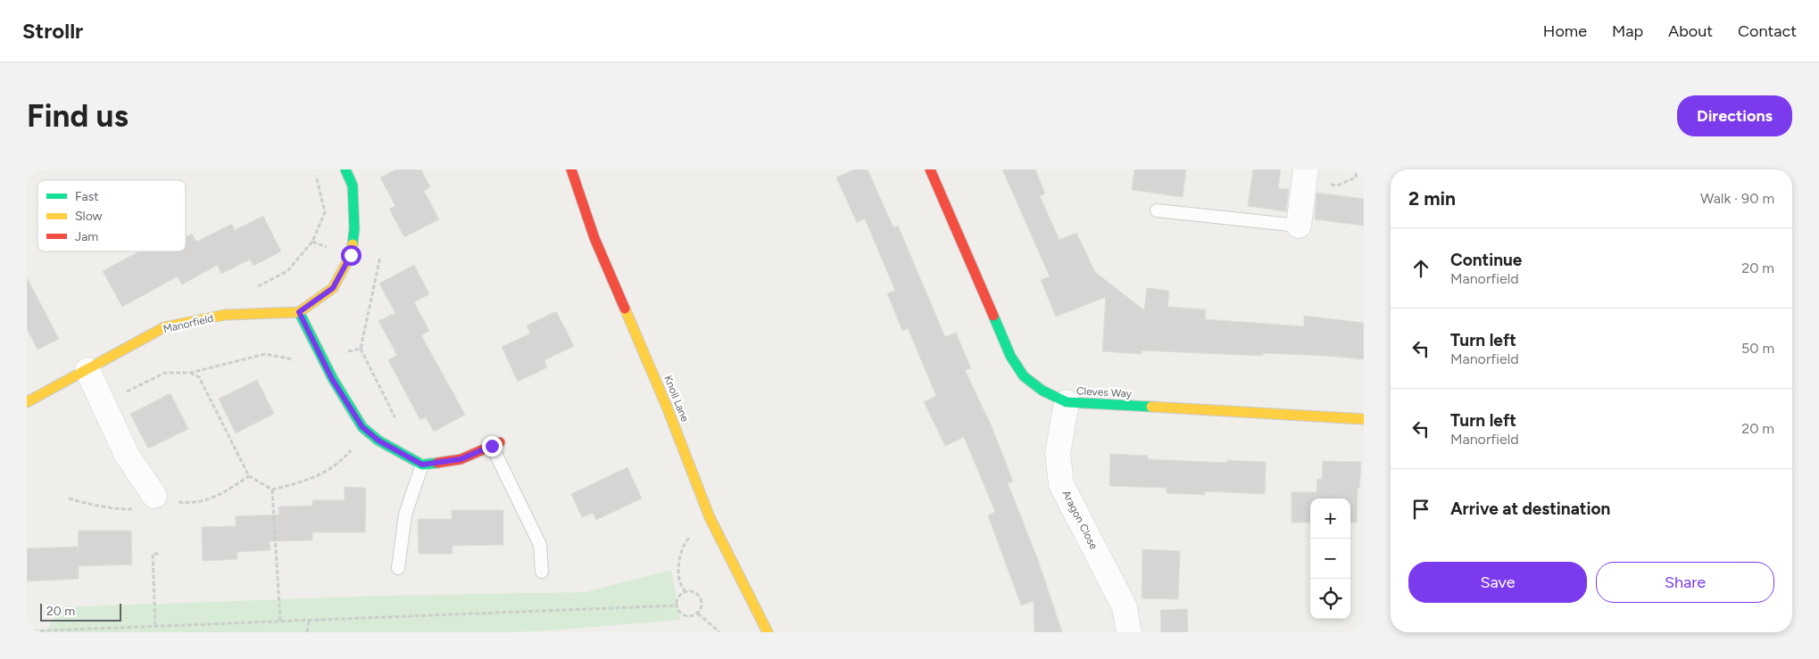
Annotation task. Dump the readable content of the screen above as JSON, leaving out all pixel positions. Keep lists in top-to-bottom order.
{
  "streets": {
    "street": [
      "Manorfield",
      "Cleves Way",
      "Knoll Lane",
      "Aragon Close"
    ]
  },
  "crossings": [
    ["Cleves Way", "Aragon Close"]
  ],
  "legend": ["Fast", "Slow", "Jam"],
  "scale_bar": "20 m",
  "page": {
    "header": "Strollr",
    "nav": [
      "Home",
      "Map",
      "About",
      "Contact"
    ],
    "buttons": [
      "Directions",
      ["Save", "Share"]
    ],
    "title": "Find us",
    "heading": ["2 min", "Walk · 90 m"],
    "list": [
      ["Continue", "Manorfield", "20 m"],
      ["Turn left", "Manorfield", "50 m"],
      ["Turn left", "Manorfield", "20 m"],
      "Arrive at destination"
    ],
    "map_buttons": ["+", "−"],
    "scale": "20 m"
  }
}
